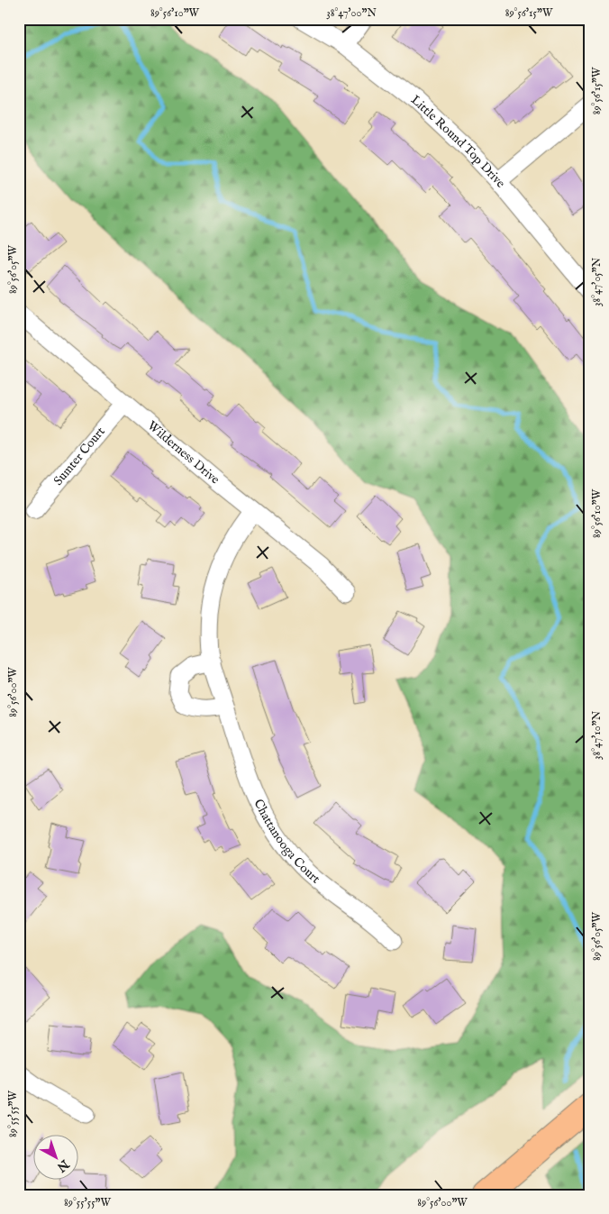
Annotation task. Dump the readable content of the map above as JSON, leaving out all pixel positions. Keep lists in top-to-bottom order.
{
  "streets": {
    "street": [
      "Little Round Top Drive",
      "Wilderness Drive",
      "Sumter Court",
      "Chattanooga Court"
    ]
  },
  "crossings": [
    ["Wilderness Drive", "Sumter Court"],
    ["Wilderness Drive", "Chattanooga Court"]
  ],
  "north": "bottom right",
  "coordinates": [
    "89°56'10\"W",
    "38°47'00\"N",
    "89°56'15\"W",
    "89°56'05\"W",
    "38°47'05\"N",
    "89°56'00\"W",
    "38°47'10\"N",
    "89°55'55\"W"
  ]
}
